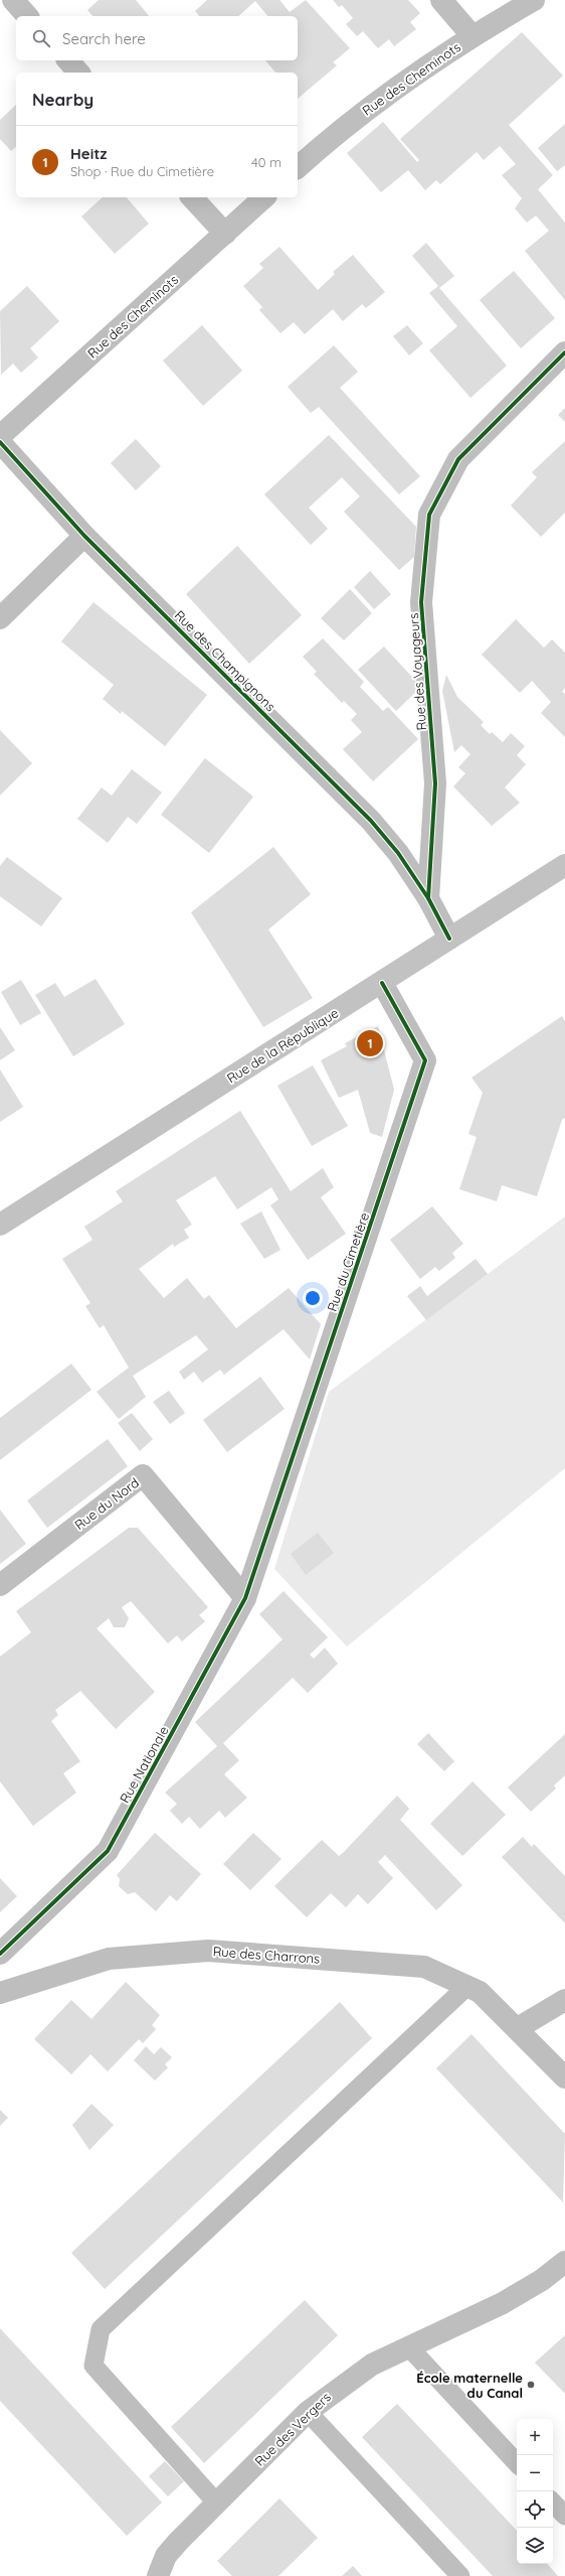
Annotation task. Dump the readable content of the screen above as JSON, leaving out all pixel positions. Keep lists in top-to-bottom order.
{
  "streets": {
    "main road": ["Rue de la République"],
    "street": [
      "Rue des Cheminots",
      "Rue des Champignons",
      "Rue des Voyageurs",
      "Rue du Cimetière",
      "Rue du Nord",
      "Rue Nationale",
      "Rue des Charrons",
      "Rue des Vergers"
    ]
  },
  "crossings": [
    ["Rue des Champignons", "Rue des Voyageurs"],
    ["Rue de la République", "Rue du Cimetière"],
    ["Rue du Cimetière", "Rue Nationale"],
    ["Rue du Nord", "Rue Nationale"]
  ],
  "places": ["École maternelle du Canal"],
  "page": {
    "search": "Search here",
    "heading": "Nearby",
    "list": [
      {
        "mark": "1",
        "name": "Heitz",
        "note": "Shop · Rue du Cimetière",
        "value": "40 m"
      }
    ],
    "pins": "1",
    "map_buttons": ["+", "−"]
  }
}
